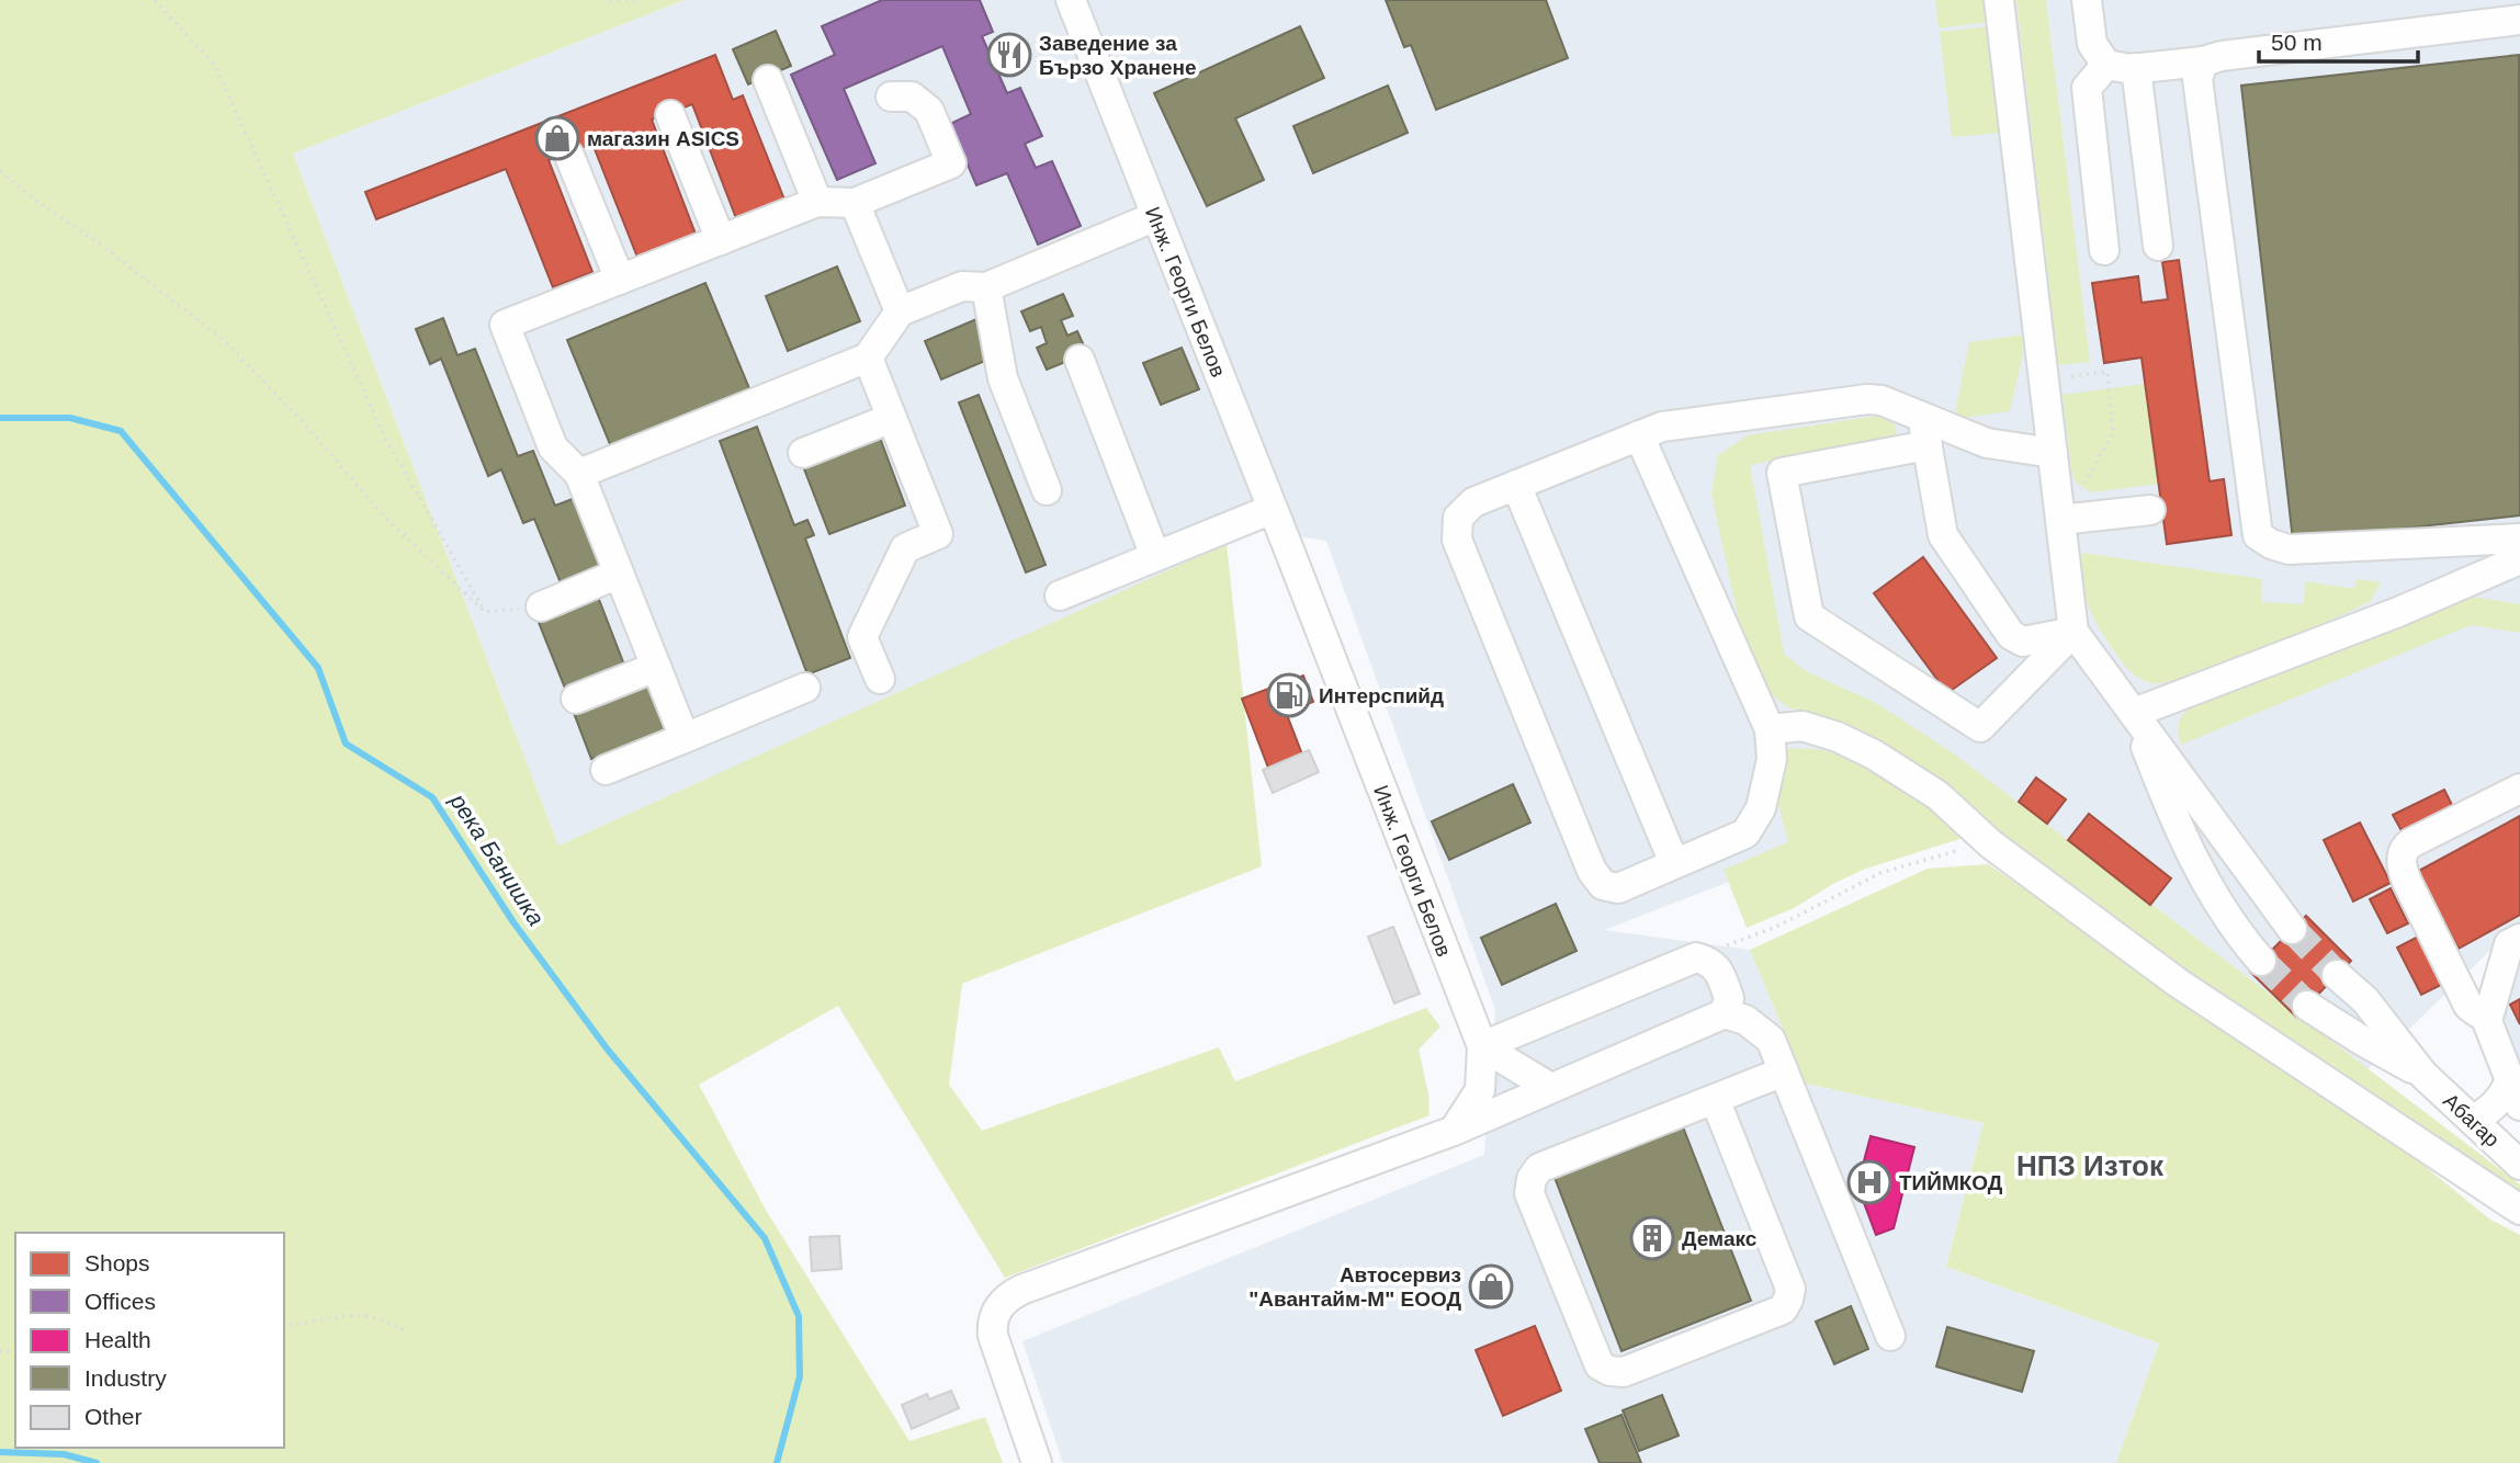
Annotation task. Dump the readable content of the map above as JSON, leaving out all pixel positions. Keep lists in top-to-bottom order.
{
  "streets": {
    "street": ["Инж. Георги Белов", "Абагар"]
  },
  "districts": ["НПЗ Изток"],
  "water": ["река Банишка"],
  "places": {
    "restaurant": ["Заведение за Бързо Хранене"],
    "shop": ["магазин ASICS", "Автосервиз \"Авантайм-М\" ЕООД"],
    "fuel station": ["Интерспийд"],
    "hospital": ["ТИЙМКОД"],
    "building": ["Демакс"]
  },
  "legend": [
    "Shops",
    "Offices",
    "Health",
    "Industry",
    "Other"
  ],
  "scale_bar": "50 m"
}
